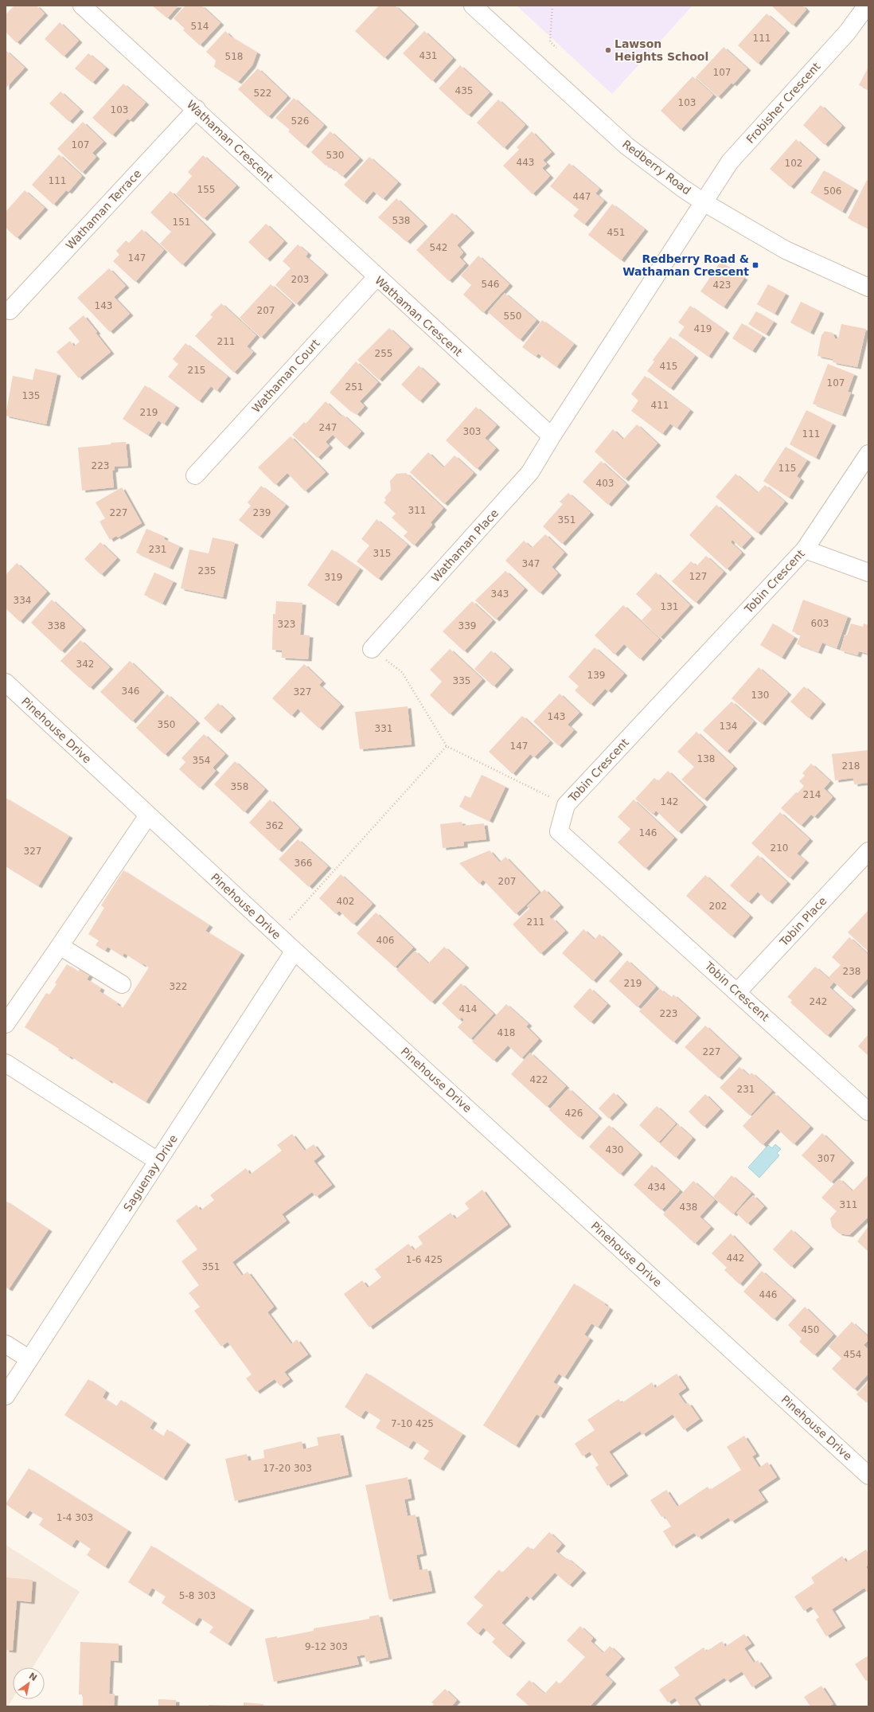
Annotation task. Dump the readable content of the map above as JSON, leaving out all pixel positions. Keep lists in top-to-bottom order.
{
  "streets": {
    "street": [
      "Frobisher Crescent",
      "Wathaman Crescent",
      "Redberry Road",
      "Wathaman Terrace",
      "Wathaman Court",
      "Wathaman Place",
      "Tobin Crescent",
      "Pinehouse Drive",
      "Tobin Place",
      "Saguenay Drive"
    ]
  },
  "crossings": [
    ["Frobisher Crescent", "Redberry Road"],
    ["Wathaman Crescent", "Wathaman Terrace"],
    ["Wathaman Crescent", "Wathaman Court"],
    ["Wathaman Crescent", "Wathaman Place"],
    ["Tobin Crescent", "Tobin Place"],
    ["Pinehouse Drive", "Saguenay Drive"]
  ],
  "places": {
    "other": ["Lawson Heights School"],
    "transit": ["Redberry Road & Wathaman Crescent"]
  },
  "house_numbers": [
    "514",
    "111",
    "431",
    "518",
    "107",
    "435",
    "522",
    "103",
    "103",
    "526",
    "107",
    "530",
    "443",
    "102",
    "111",
    "155",
    "506",
    "447",
    "538",
    "151",
    "451",
    "542",
    "147",
    "203",
    "546",
    "423",
    "143",
    "207",
    "550",
    "419",
    "211",
    "255",
    "415",
    "215",
    "107",
    "251",
    "135",
    "411",
    "219",
    "247",
    "303",
    "111",
    "223",
    "115",
    "403",
    "311",
    "227",
    "239",
    "351",
    "231",
    "315",
    "347",
    "235",
    "127",
    "319",
    "343",
    "334",
    "131",
    "603",
    "323",
    "338",
    "339",
    "342",
    "139",
    "335",
    "346",
    "327",
    "130",
    "143",
    "350",
    "134",
    "331",
    "147",
    "138",
    "354",
    "218",
    "358",
    "214",
    "142",
    "362",
    "146",
    "210",
    "327",
    "366",
    "207",
    "402",
    "202",
    "211",
    "406",
    "238",
    "219",
    "322",
    "242",
    "414",
    "223",
    "418",
    "227",
    "422",
    "231",
    "426",
    "430",
    "307",
    "434",
    "311",
    "438",
    "442",
    "1-6 425",
    "351",
    "446",
    "450",
    "454",
    "7-10 425",
    "17-20 303",
    "1-4 303",
    "5-8 303",
    "9-12 303"
  ],
  "north": "top right"
}
